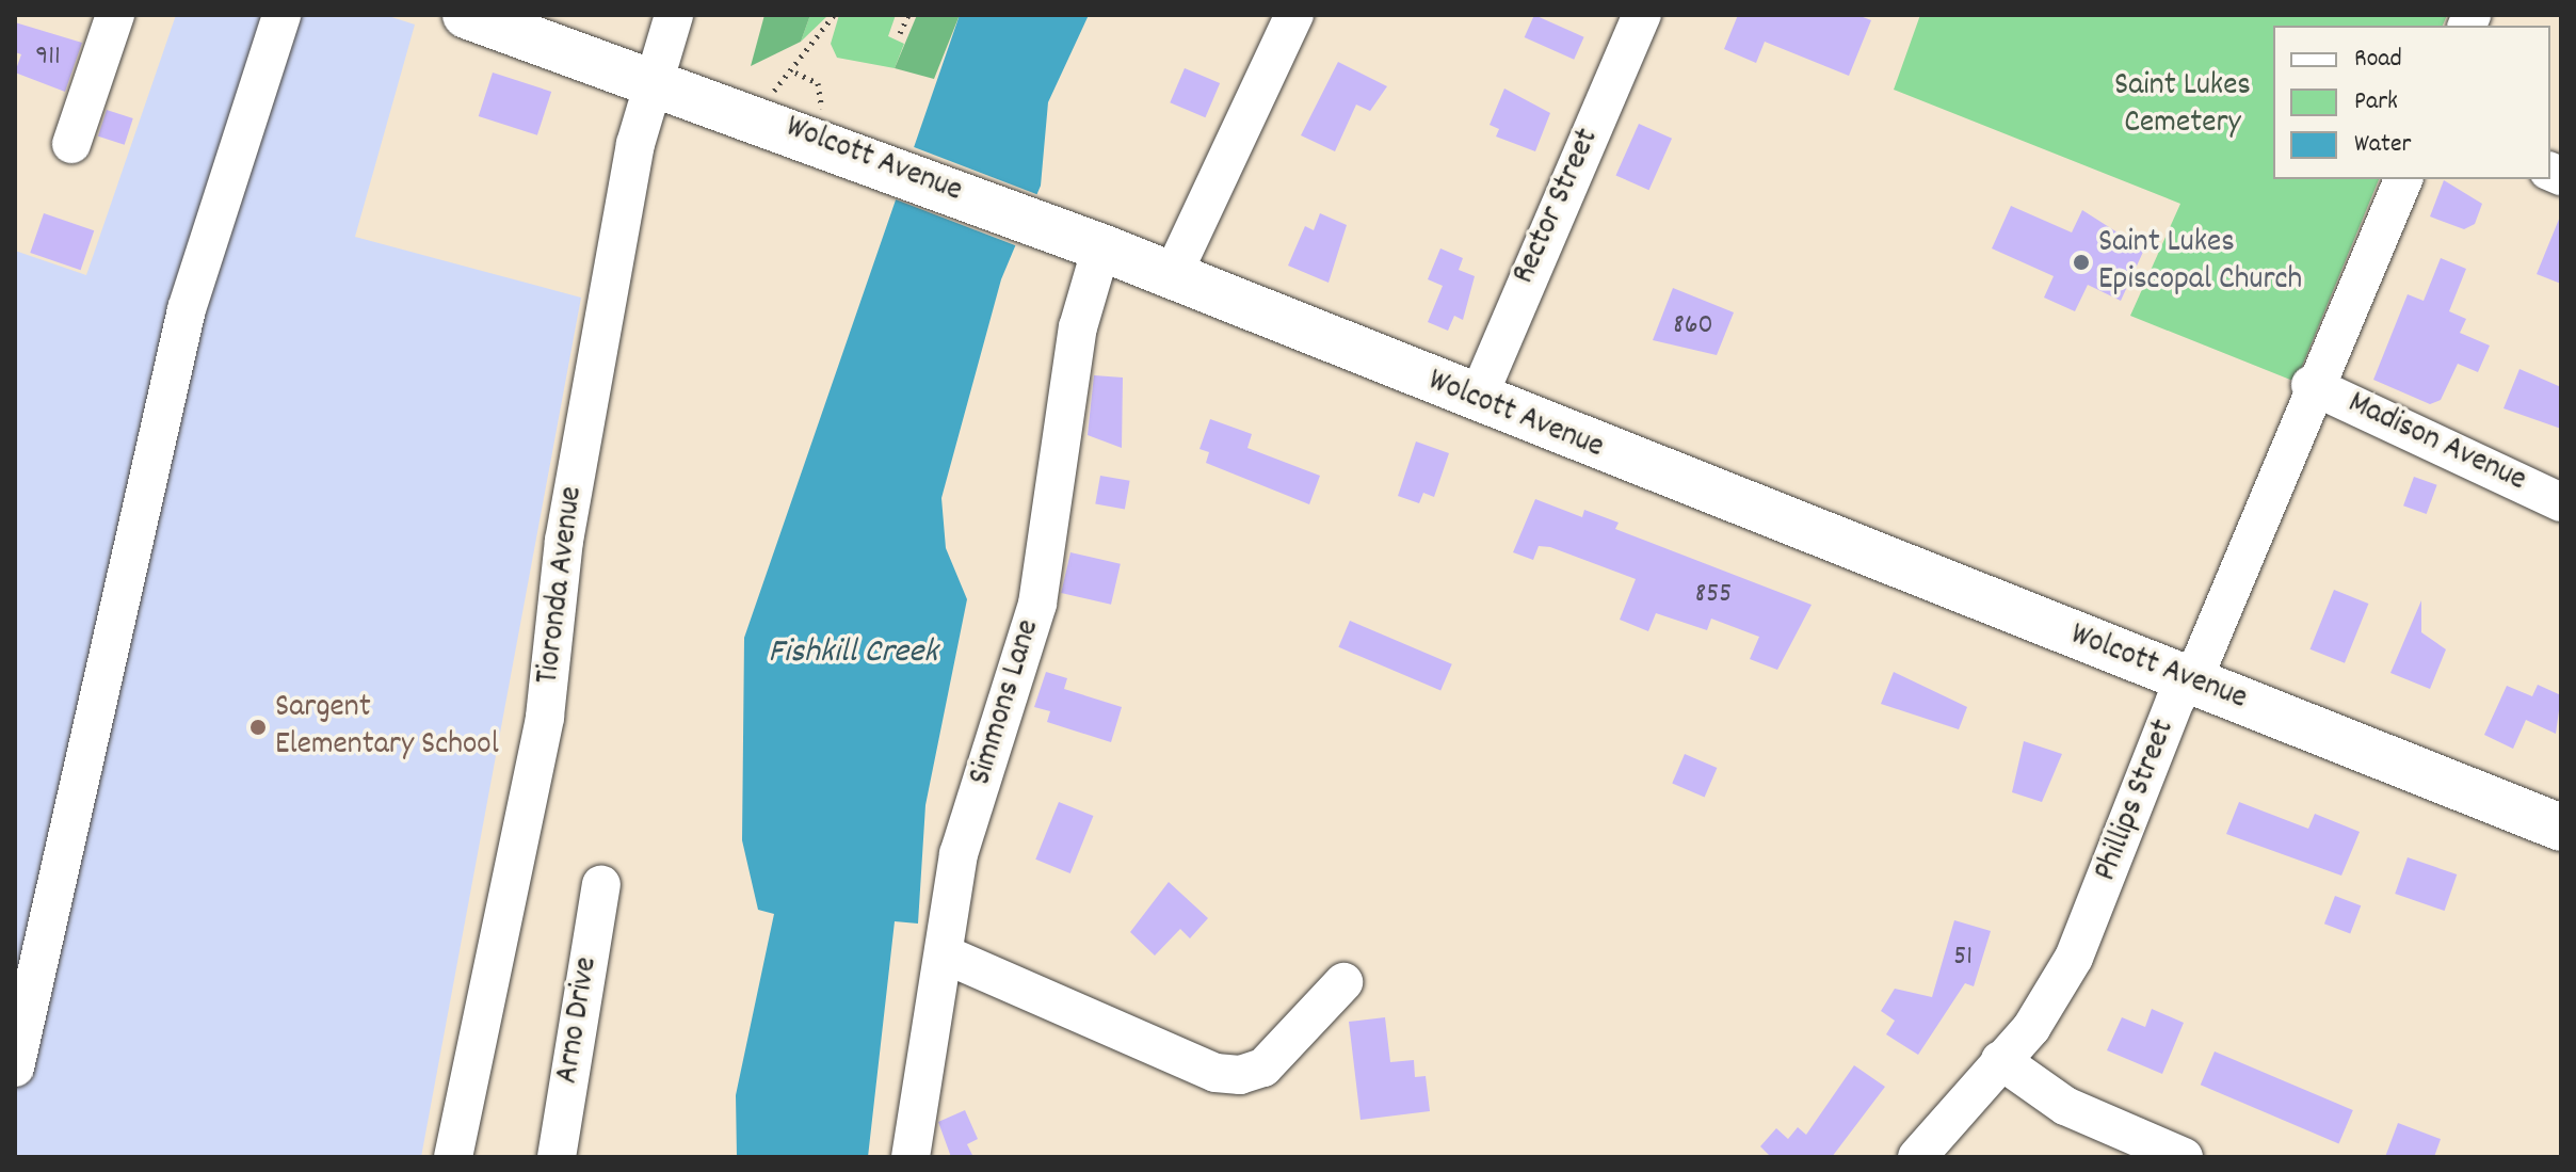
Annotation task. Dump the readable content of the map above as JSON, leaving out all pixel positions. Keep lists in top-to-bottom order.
{
  "streets": {
    "main road": ["Wolcott Avenue"],
    "street": [
      "Rector Street",
      "Madison Avenue",
      "Tioronda Avenue",
      "Simmons Lane",
      "Phillips Street",
      "Arno Drive"
    ]
  },
  "crossings": [
    ["Wolcott Avenue", "Rector Street"],
    ["Wolcott Avenue", "Tioronda Avenue"],
    ["Wolcott Avenue", "Simmons Lane"],
    ["Wolcott Avenue", "Phillips Street"],
    ["Madison Avenue", "Phillips Street"]
  ],
  "water": ["Fishkill Creek"],
  "parks": ["Saint Lukes Cemetery"],
  "places": ["Saint Lukes Episcopal Church", "Sargent Elementary School"],
  "house_numbers": [
    "911",
    "860",
    "855",
    "51"
  ],
  "legend": ["Road", "Park", "Water"]
}
